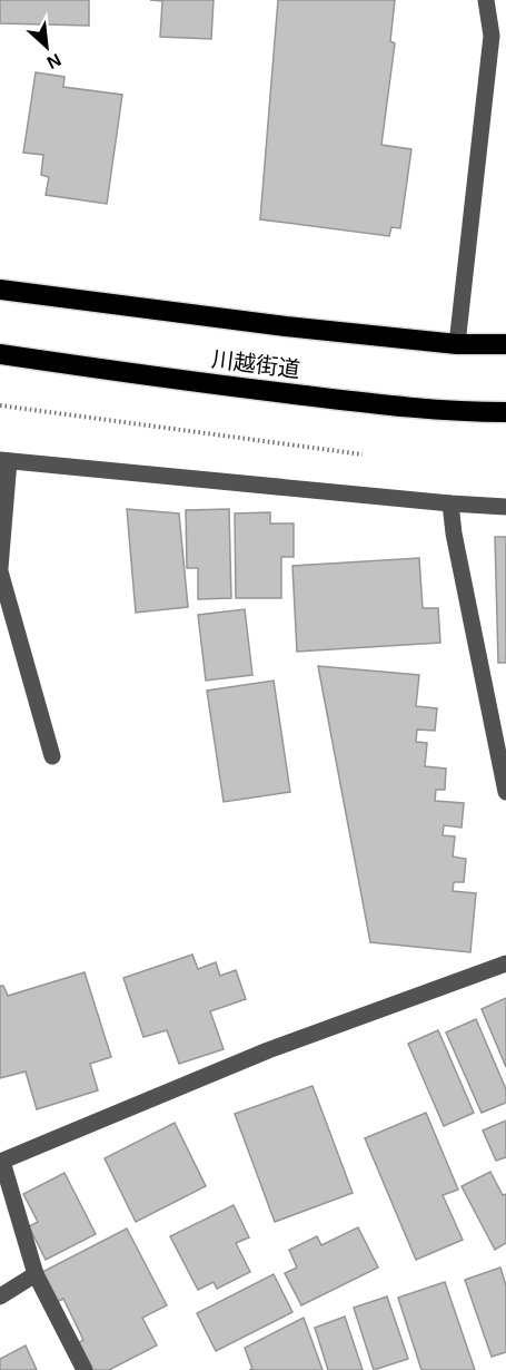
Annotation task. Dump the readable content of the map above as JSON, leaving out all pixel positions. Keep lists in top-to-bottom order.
{
  "streets": {
    "highway": ["川越街道"]
  },
  "north": "bottom right"
}
